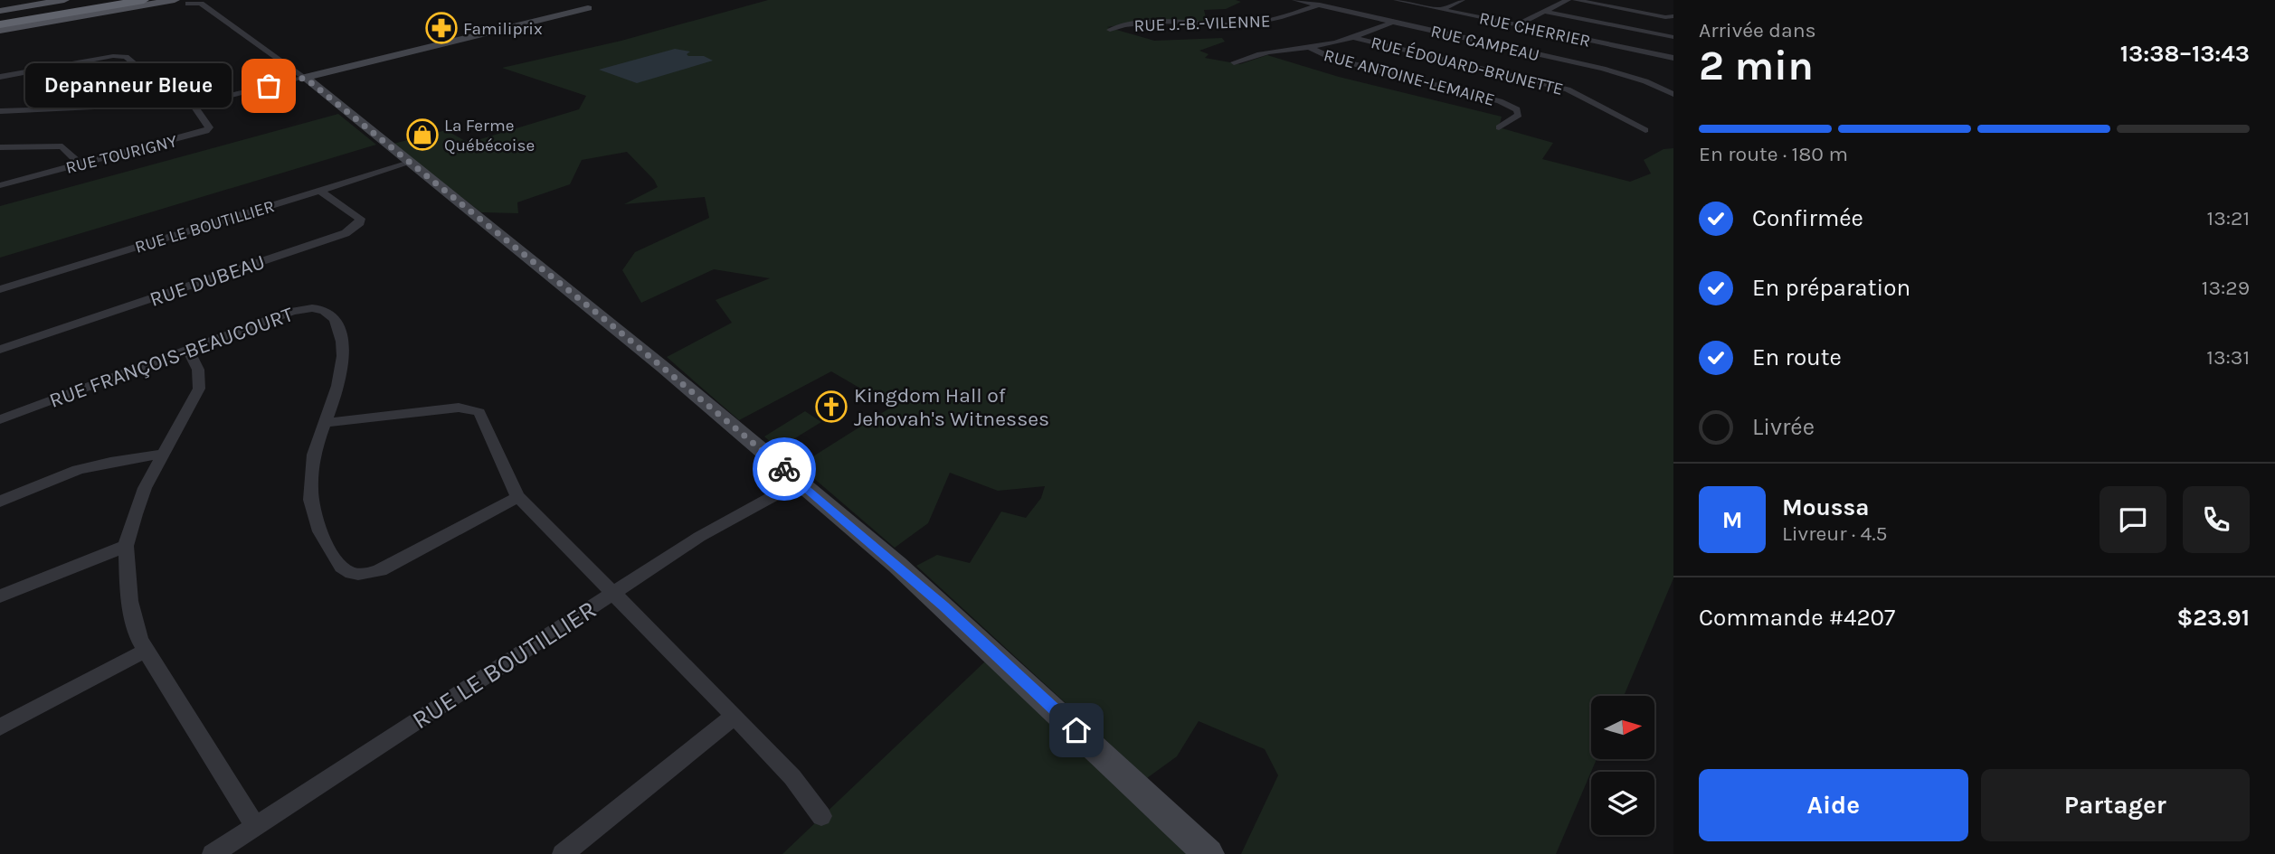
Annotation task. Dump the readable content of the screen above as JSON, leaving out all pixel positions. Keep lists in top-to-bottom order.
{
  "streets": {
    "street": [
      "RUE J.-B.-VILENNE",
      "RUE CHERRIER",
      "RUE CAMPEAU",
      "RUE ÉDOUARD-BRUNETTE",
      "RUE ANTOINE-LEMAIRE",
      "RUE TOURIGNY",
      "RUE LE BOUTILLIER",
      "RUE DUBEAU",
      "RUE FRANÇOIS-BEAUCOURT"
    ]
  },
  "crossings": [
    ["RUE J.-B.-VILENNE", "RUE CAMPEAU"],
    ["RUE LE BOUTILLIER", "RUE DUBEAU"]
  ],
  "places": {
    "pharmacy": ["Familiprix"],
    "other": ["Depanneur Bleue"],
    "shop": ["La Ferme Québécoise"],
    "church": ["Kingdom Hall of Jehovah's Witnesses"]
  },
  "north": "right",
  "page": {
    "heading": ["2 min", "Arrivée dans", "13:38–13:43"],
    "panel": [
      "Moussa",
      "Livreur · 4.5",
      "Commande #4207",
      "$23.91"
    ],
    "bubble": "Depanneur Bleue",
    "bar": "En route · 180 m",
    "list": [
      ["Confirmée", "13:21"],
      ["En préparation", "13:29"],
      ["En route", "13:31"],
      "Livrée"
    ],
    "round": "M",
    "buttons": ["Aide", "Partager"]
  }
}
